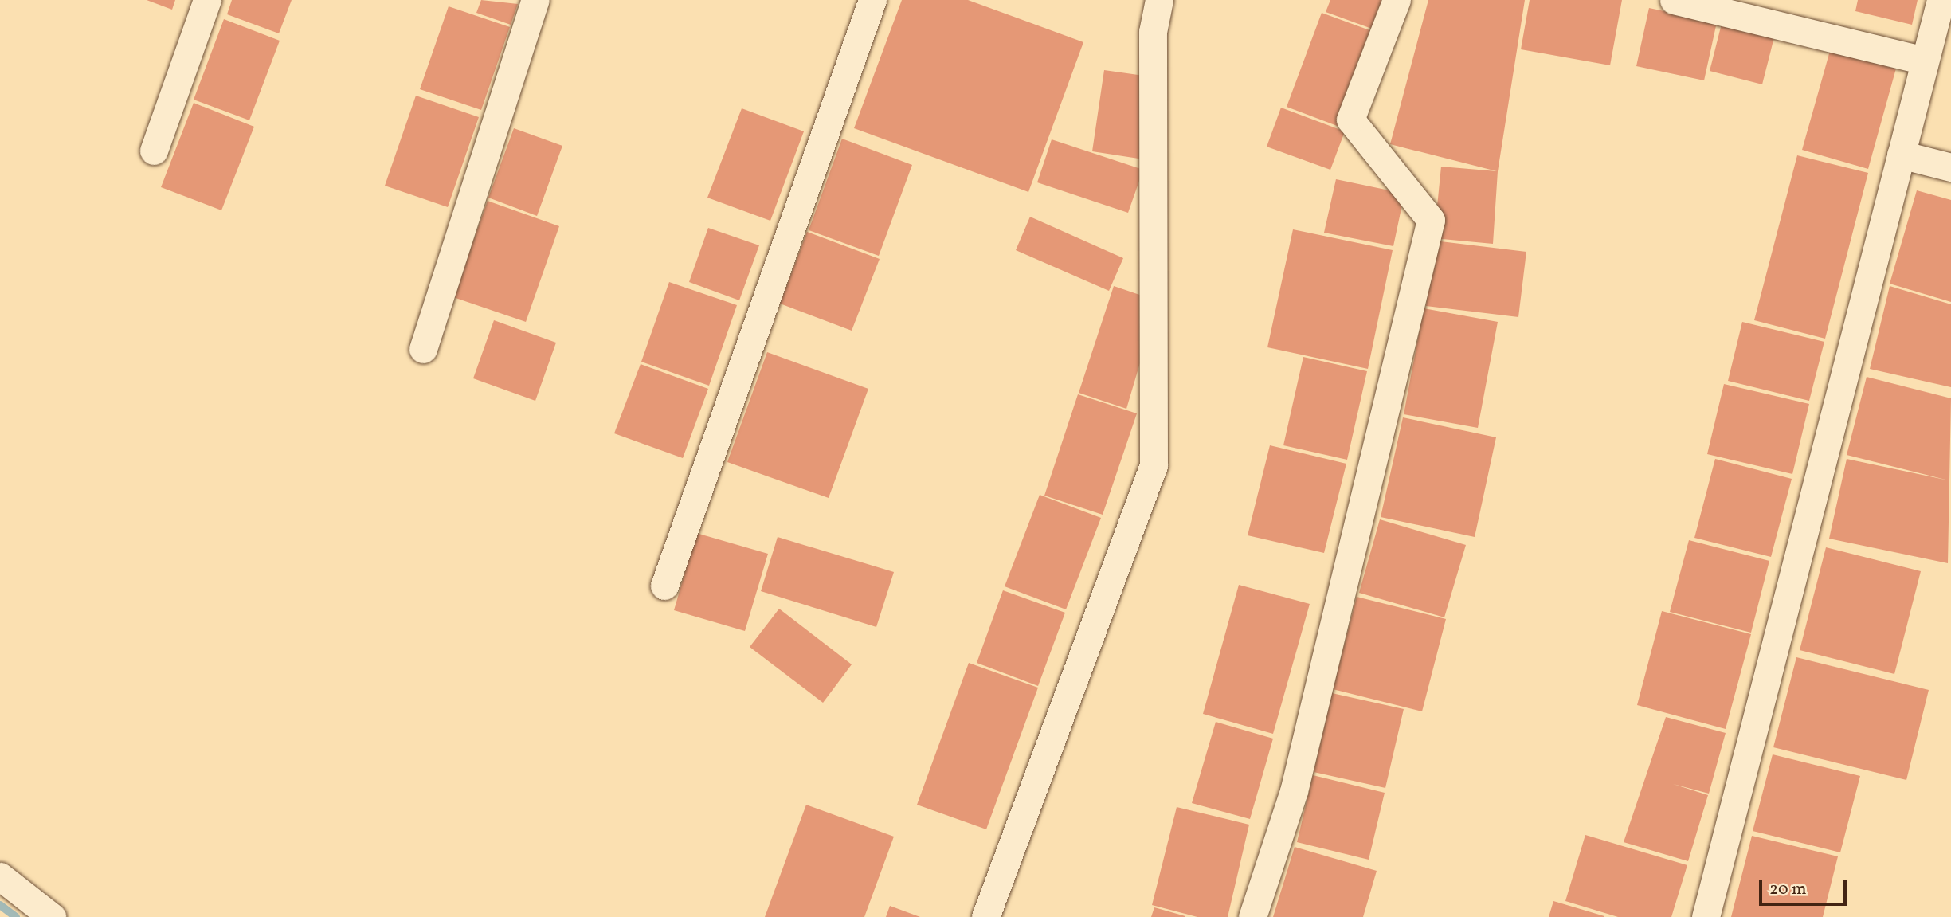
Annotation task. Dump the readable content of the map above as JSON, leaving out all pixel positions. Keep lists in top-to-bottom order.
{
  "scale_bar": "20 m"
}
